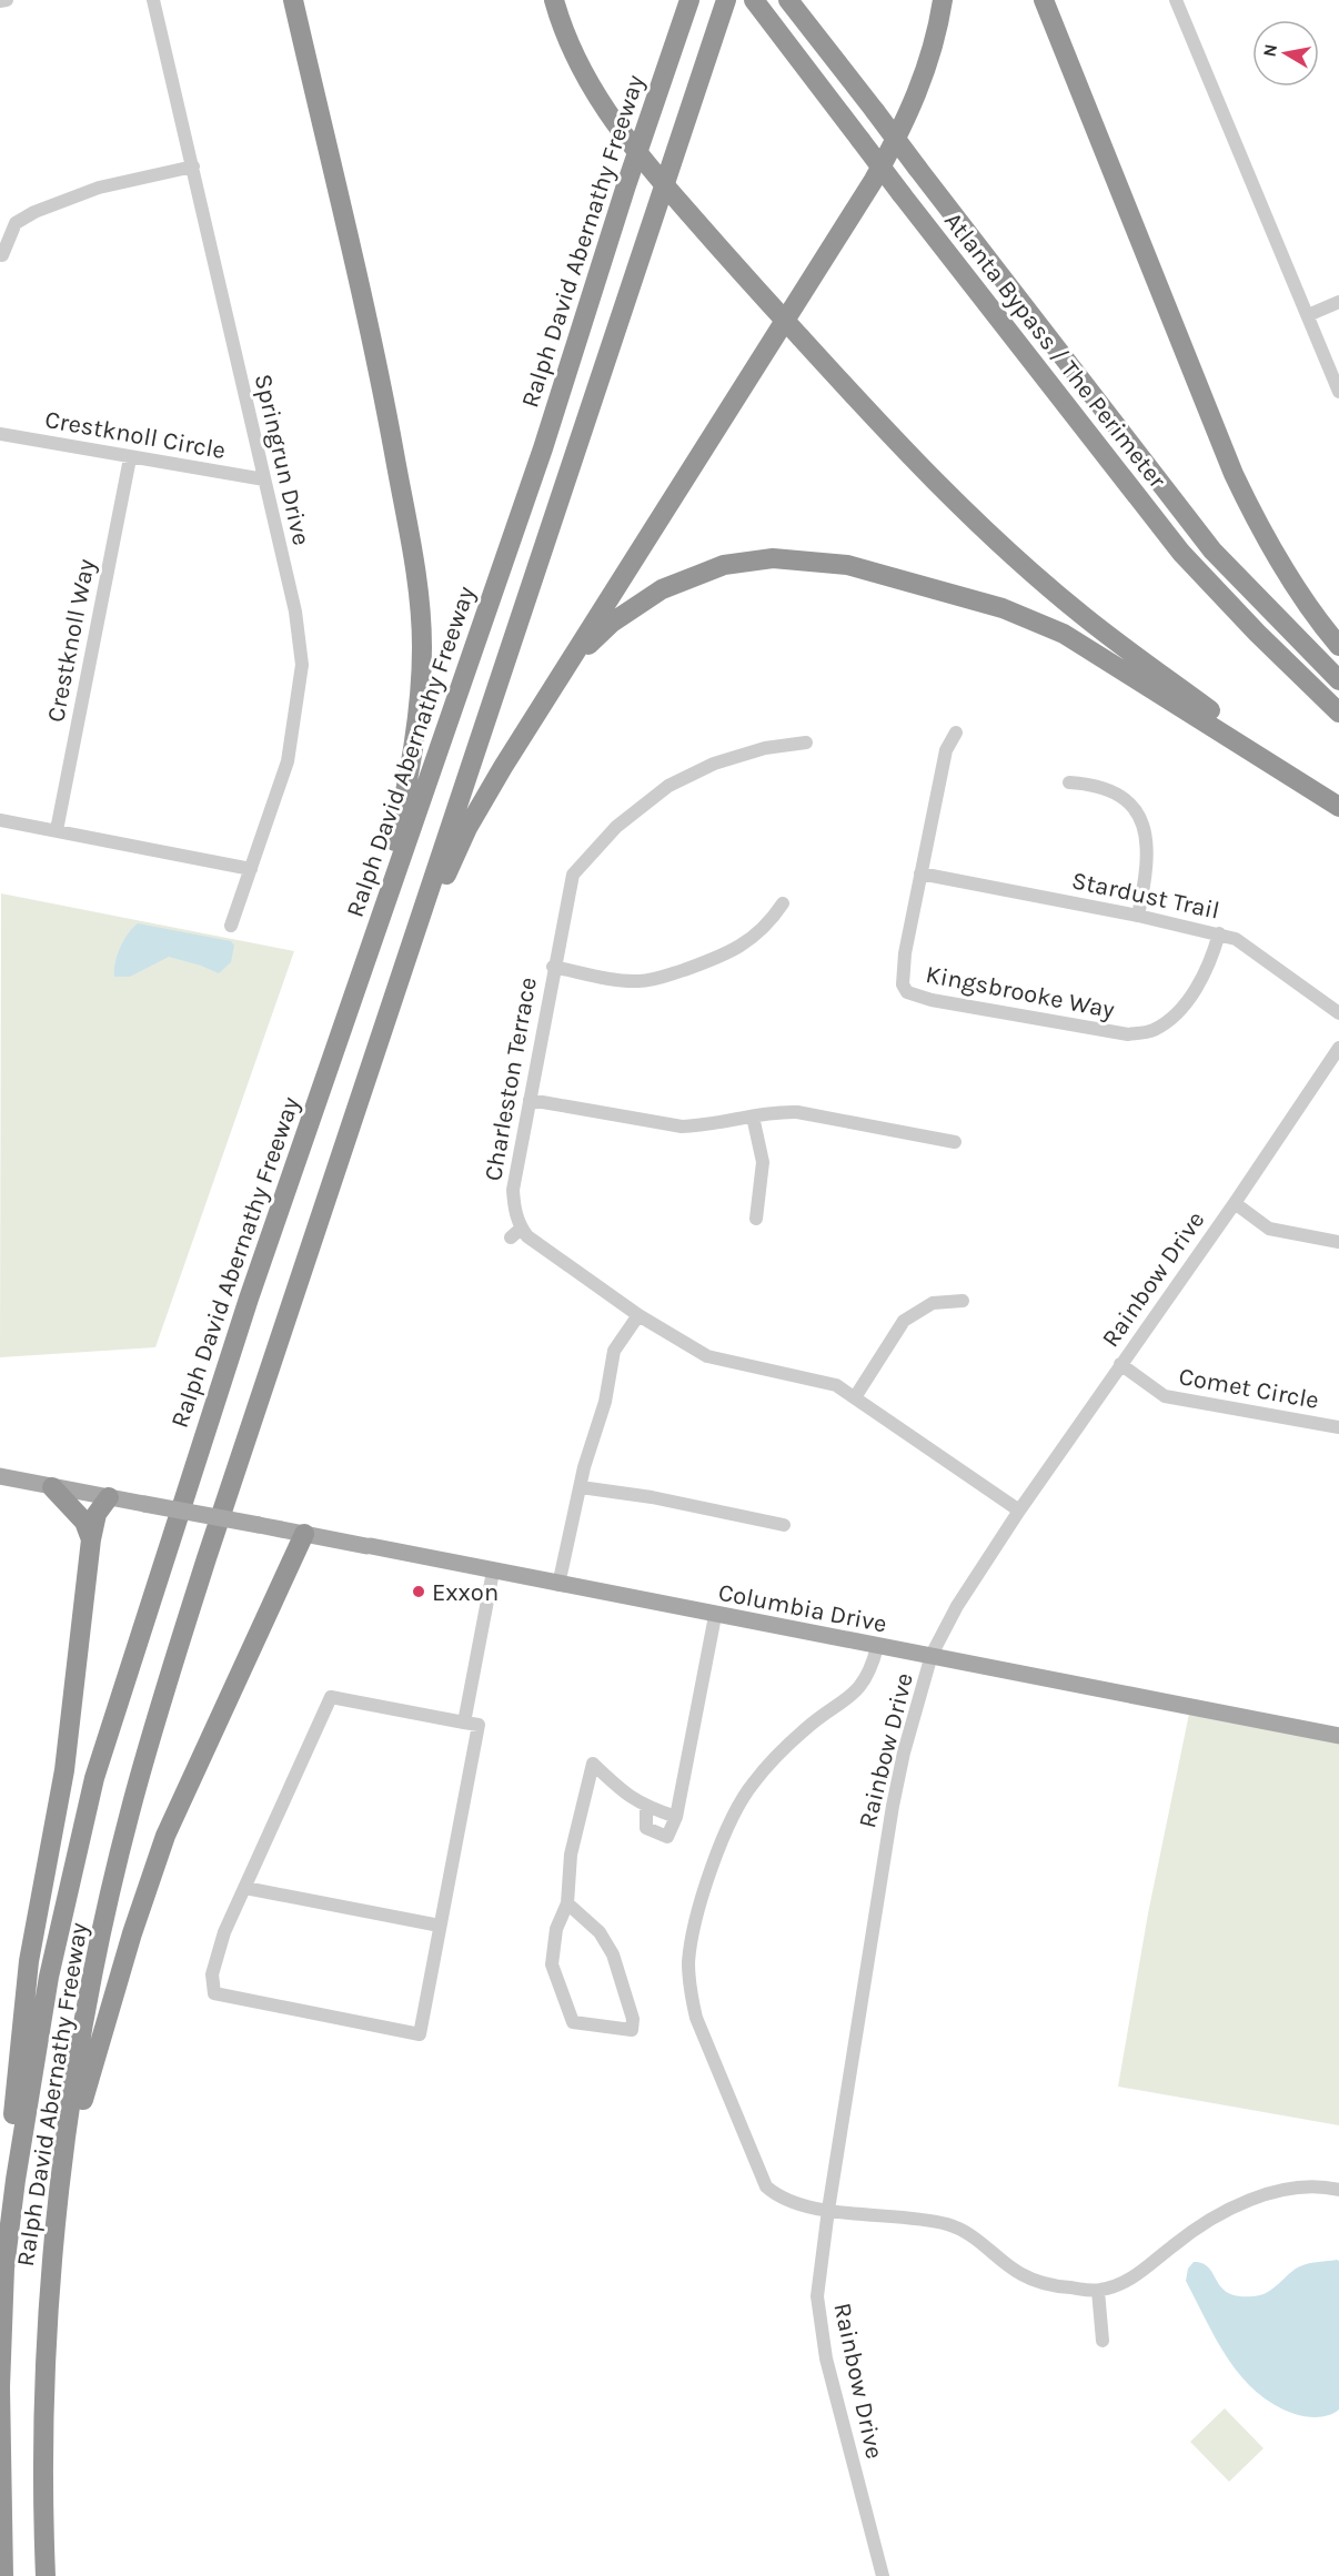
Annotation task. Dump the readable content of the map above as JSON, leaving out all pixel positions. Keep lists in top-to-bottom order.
{
  "streets": {
    "highway": ["Ralph David Abernathy Freeway", "Atlanta Bypass / The Perimeter"],
    "main road": ["Columbia Drive"],
    "street": [
      "Crestknoll Circle",
      "Springrun Drive",
      "Crestknoll Way",
      "Stardust Trail",
      "Kingsbrooke Way",
      "Charleston Terrace",
      "Rainbow Drive",
      "Comet Circle"
    ]
  },
  "crossings": [
    ["Crestknoll Circle", "Springrun Drive"],
    ["Crestknoll Circle", "Crestknoll Way"],
    ["Stardust Trail", "Kingsbrooke Way"],
    ["Charleston Terrace", "Rainbow Drive"],
    ["Rainbow Drive", "Comet Circle"],
    ["Rainbow Drive", "Columbia Drive"]
  ],
  "places": ["Exxon"],
  "north": "left"
}
